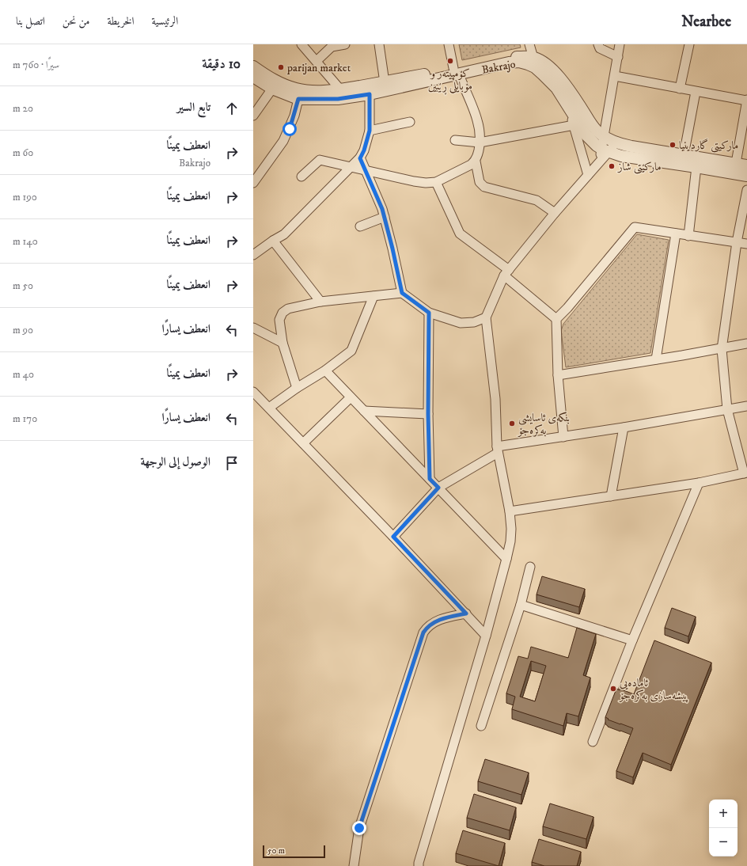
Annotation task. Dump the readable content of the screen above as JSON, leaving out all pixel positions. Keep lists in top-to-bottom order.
{
  "streets": {
    "street": ["Bakrajo"]
  },
  "places": [
    "کۆمپیتەر و مۆبایلی ڕێبین",
    "parijan market",
    "مارکیتی گاردینیا",
    "مارکێتی شاز",
    "بنکەی ئاسایشی بەکرەجۆ",
    "ئامادەیی پیشەسازی بەکرەجۆ"
  ],
  "scale_bar": "50 m",
  "page": {
    "header": "Nearbee",
    "nav": [
      "الرئيسية",
      "الخريطة",
      "من نحن",
      "اتصل بنا"
    ],
    "heading": ["10 دقيقة", "سيرًا · 760 m"],
    "list": [
      ["تابع السير", "20 m"],
      ["انعطف يمينًا", "Bakrajo", "60 m"],
      ["انعطف يمينًا", "190 m"],
      ["انعطف يمينًا", "140 m"],
      ["انعطف يمينًا", "50 m"],
      ["انعطف يسارًا", "90 m"],
      ["انعطف يمينًا", "40 m"],
      ["انعطف يسارًا", "170 m"],
      "الوصول إلى الوجهة"
    ],
    "map_buttons": ["+", "−"],
    "scale": "50 m"
  }
}
